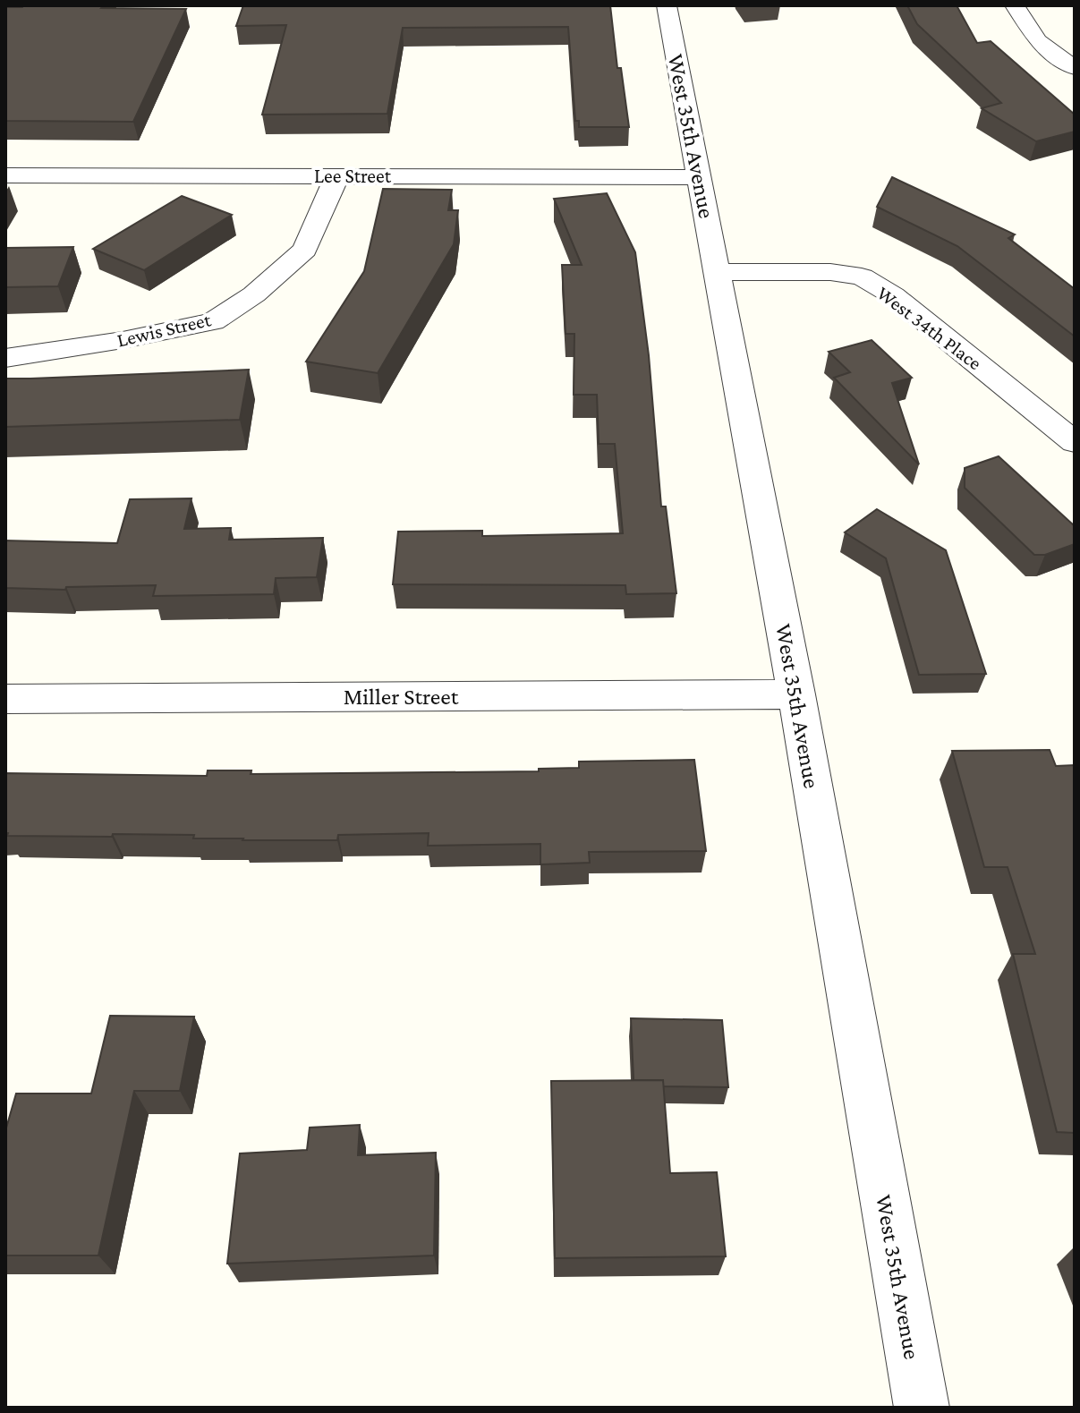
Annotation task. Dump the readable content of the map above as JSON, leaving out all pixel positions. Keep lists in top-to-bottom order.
{
  "streets": {
    "street": [
      "West 35th Avenue",
      "Lee Street",
      "West 34th Place",
      "Lewis Street",
      "Miller Street"
    ]
  },
  "crossings": [
    ["West 35th Avenue", "Lee Street"],
    ["West 35th Avenue", "West 34th Place"],
    ["West 35th Avenue", "Miller Street"],
    ["Lee Street", "Lewis Street"]
  ]
}
